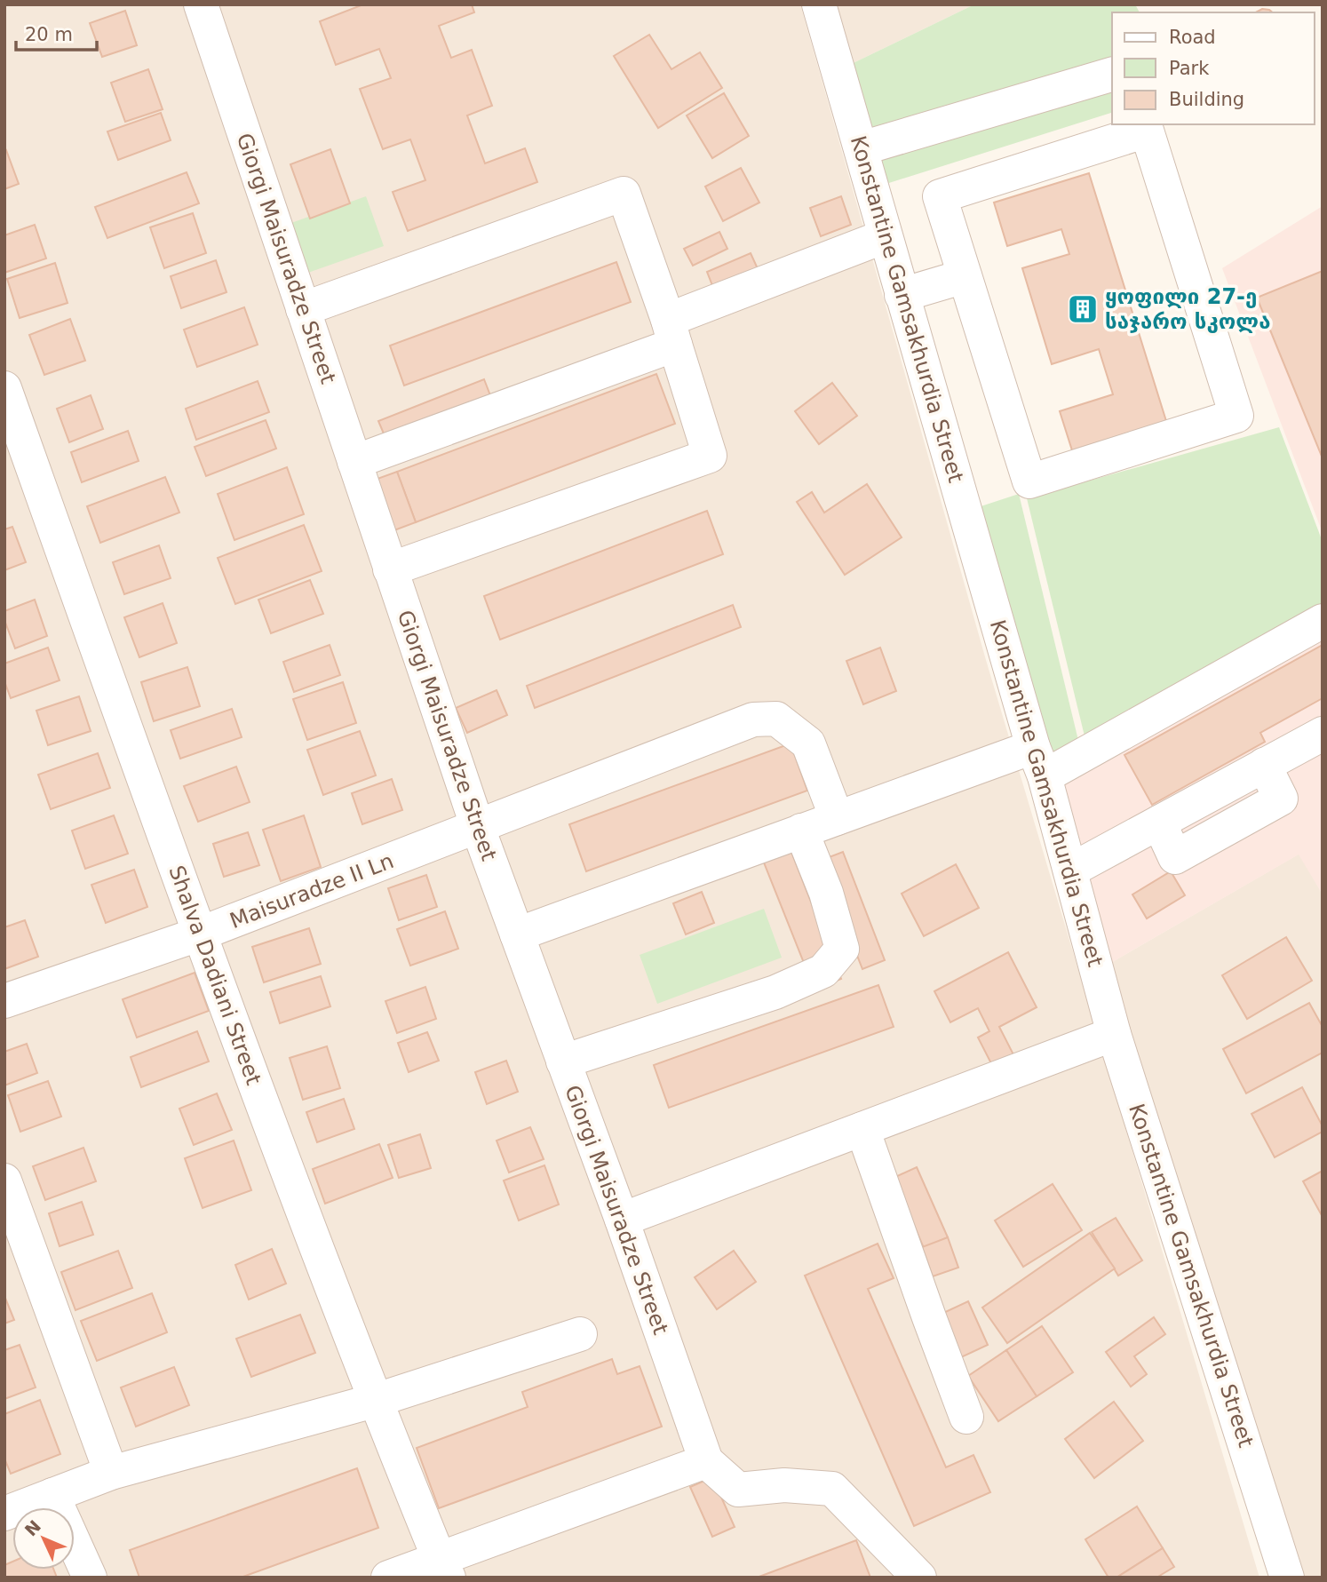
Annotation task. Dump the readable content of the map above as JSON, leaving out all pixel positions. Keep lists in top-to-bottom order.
{
  "streets": {
    "street": [
      "Giorgi Maisuradze Street",
      "Konstantine Gamsakhurdia Street",
      "Maisuradze II Ln",
      "Shalva Dadiani Street"
    ]
  },
  "crossings": [
    ["Giorgi Maisuradze Street", "Maisuradze II Ln"],
    ["Maisuradze II Ln", "Shalva Dadiani Street"]
  ],
  "places": {
    "building": ["ყოფილი 27-ე საჯარო სკოლა"]
  },
  "legend": ["Road", "Park", "Building"],
  "scale_bar": "20 m",
  "north": "top left"
}
